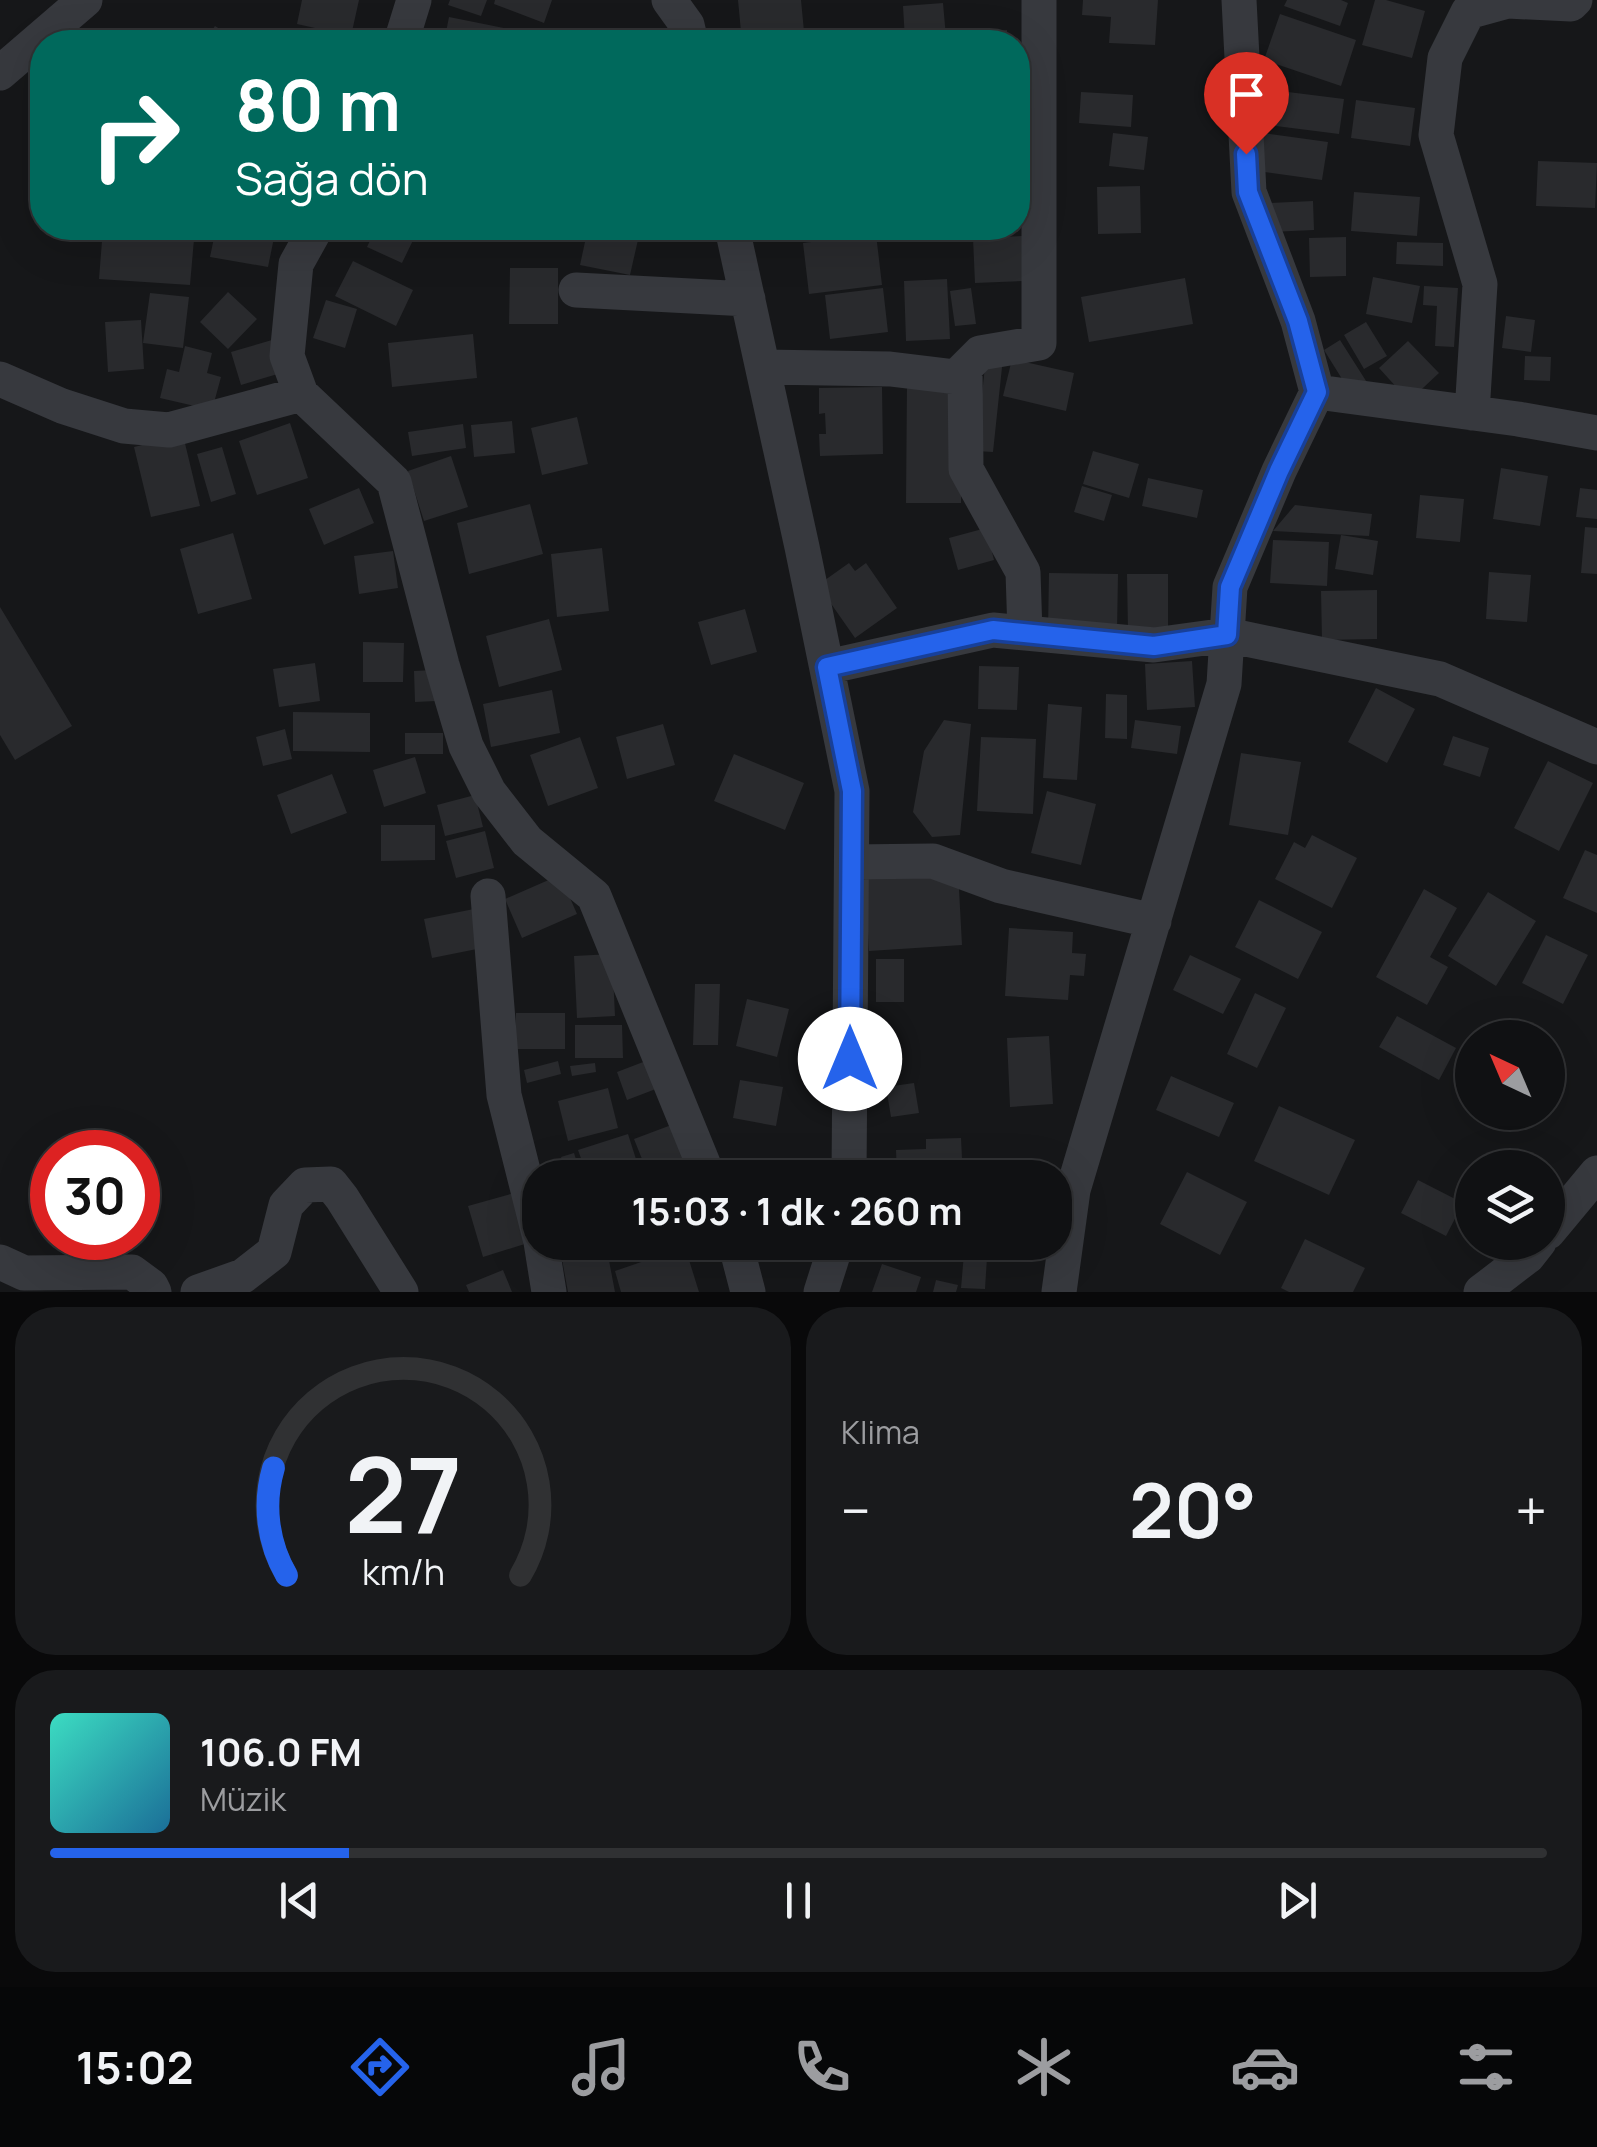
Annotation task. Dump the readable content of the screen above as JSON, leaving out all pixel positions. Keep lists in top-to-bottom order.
{
  "north": "top left",
  "page": {
    "turn": ["80 m", "Sağa dön"],
    "limit": "30",
    "trip": "15:03 · 1 dk · 260 m",
    "tile": "Klima",
    "heat": ["−", "20°", "+"],
    "song": ["106.0 FM", "Müzik"],
    "tabs": "15:02",
    "gauge": ["27", "km/h"]
  }
}
